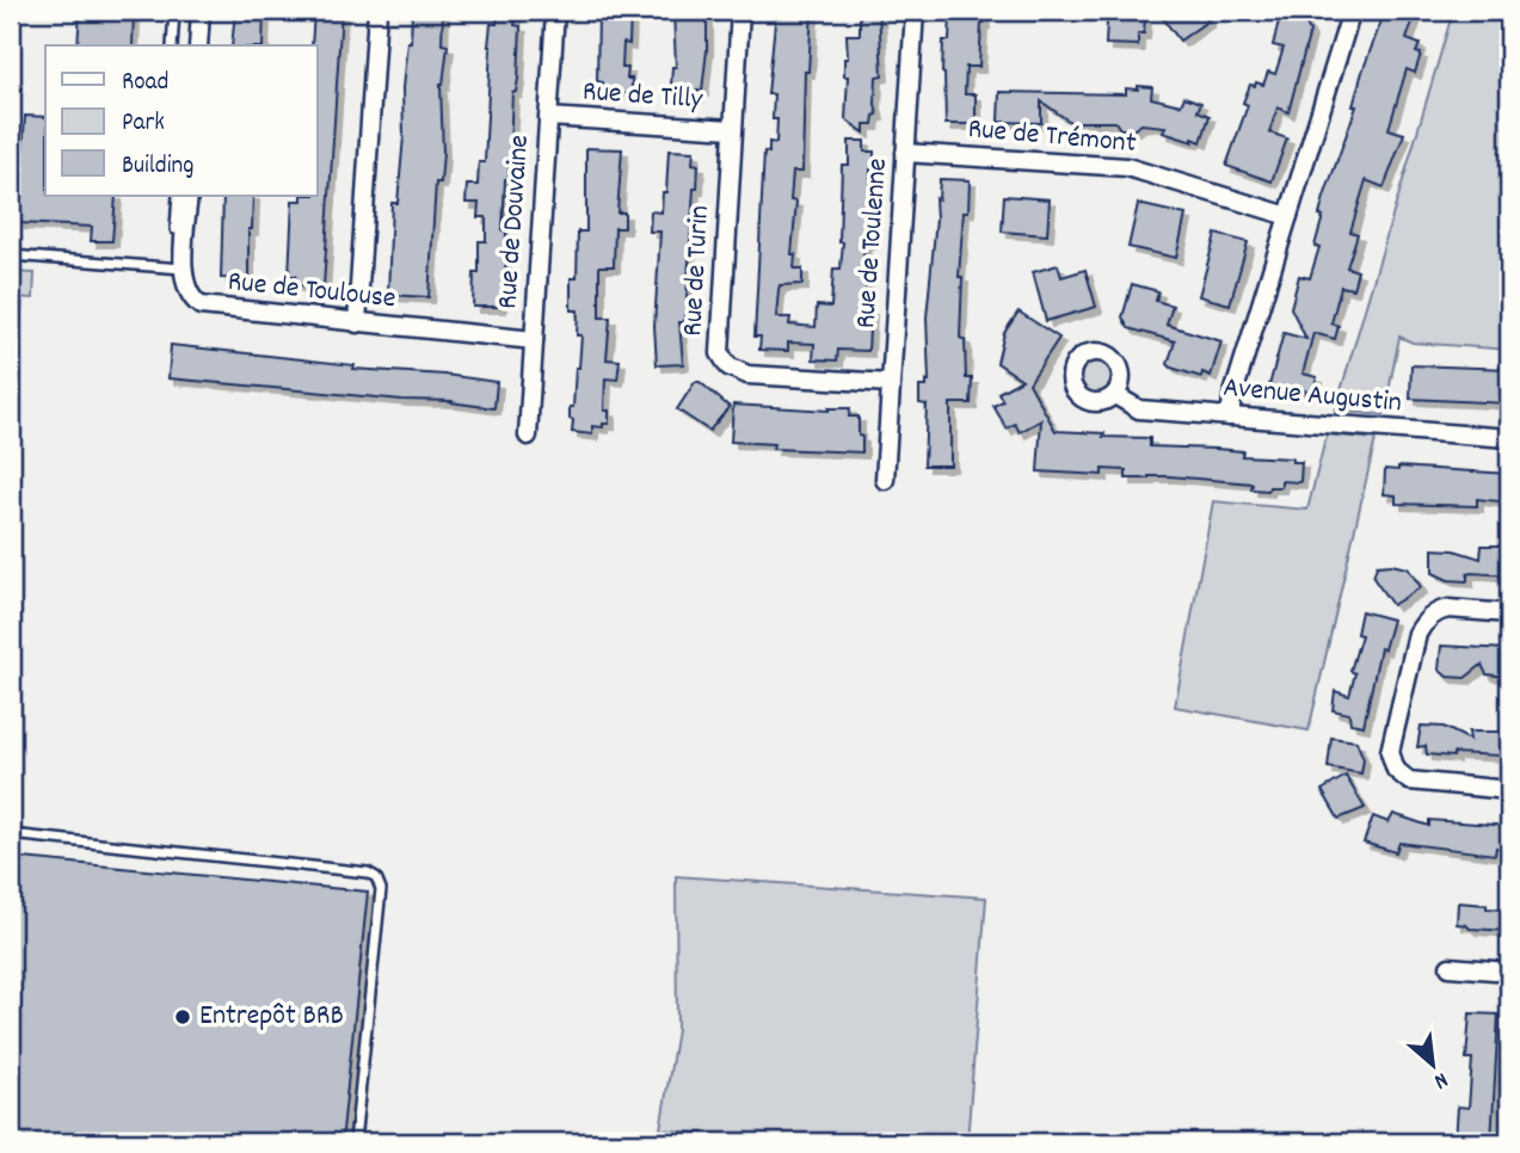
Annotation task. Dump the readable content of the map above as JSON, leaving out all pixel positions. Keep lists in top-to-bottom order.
{
  "streets": {
    "street": [
      "Rue de Tilly",
      "Rue de Trémont",
      "Rue de Douvaine",
      "Rue de Toulenne",
      "Rue de Turin",
      "Rue de Toulouse",
      "Avenue Augustin"
    ]
  },
  "crossings": [
    ["Rue de Tilly", "Rue de Douvaine"],
    ["Rue de Tilly", "Rue de Turin"],
    ["Rue de Trémont", "Rue de Toulenne"],
    ["Rue de Douvaine", "Rue de Toulouse"],
    ["Rue de Toulenne", "Rue de Turin"]
  ],
  "places": ["Entrepôt BRB"],
  "legend": ["Road", "Park", "Building"],
  "north": "bottom right"
}
